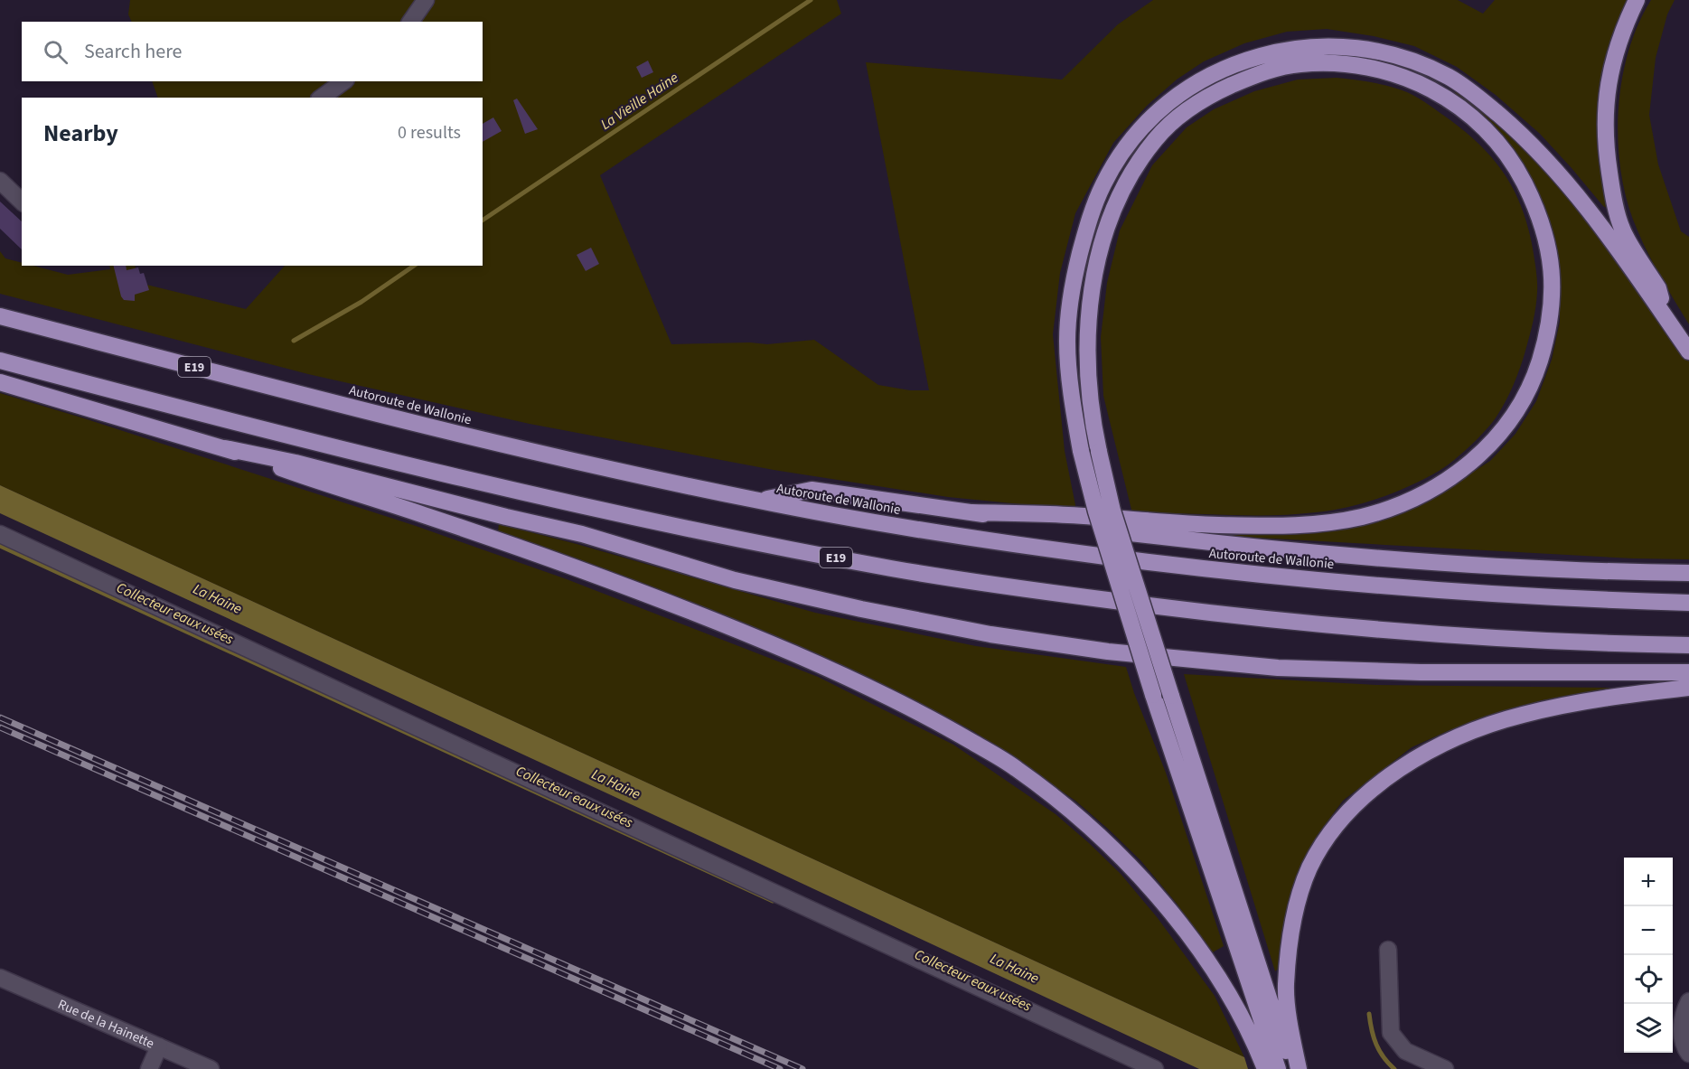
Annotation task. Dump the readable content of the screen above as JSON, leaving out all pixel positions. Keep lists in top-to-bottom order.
{
  "streets": {
    "highway": ["E19", "Autoroute de Wallonie"],
    "street": ["Rue de la Hainette"]
  },
  "water": ["La Vieille Haine", "La Haine", "Collecteur eaux usées"],
  "page": {
    "search": "Search here",
    "heading": ["Nearby", "0 results"],
    "map_buttons": ["+", "−"]
  }
}
